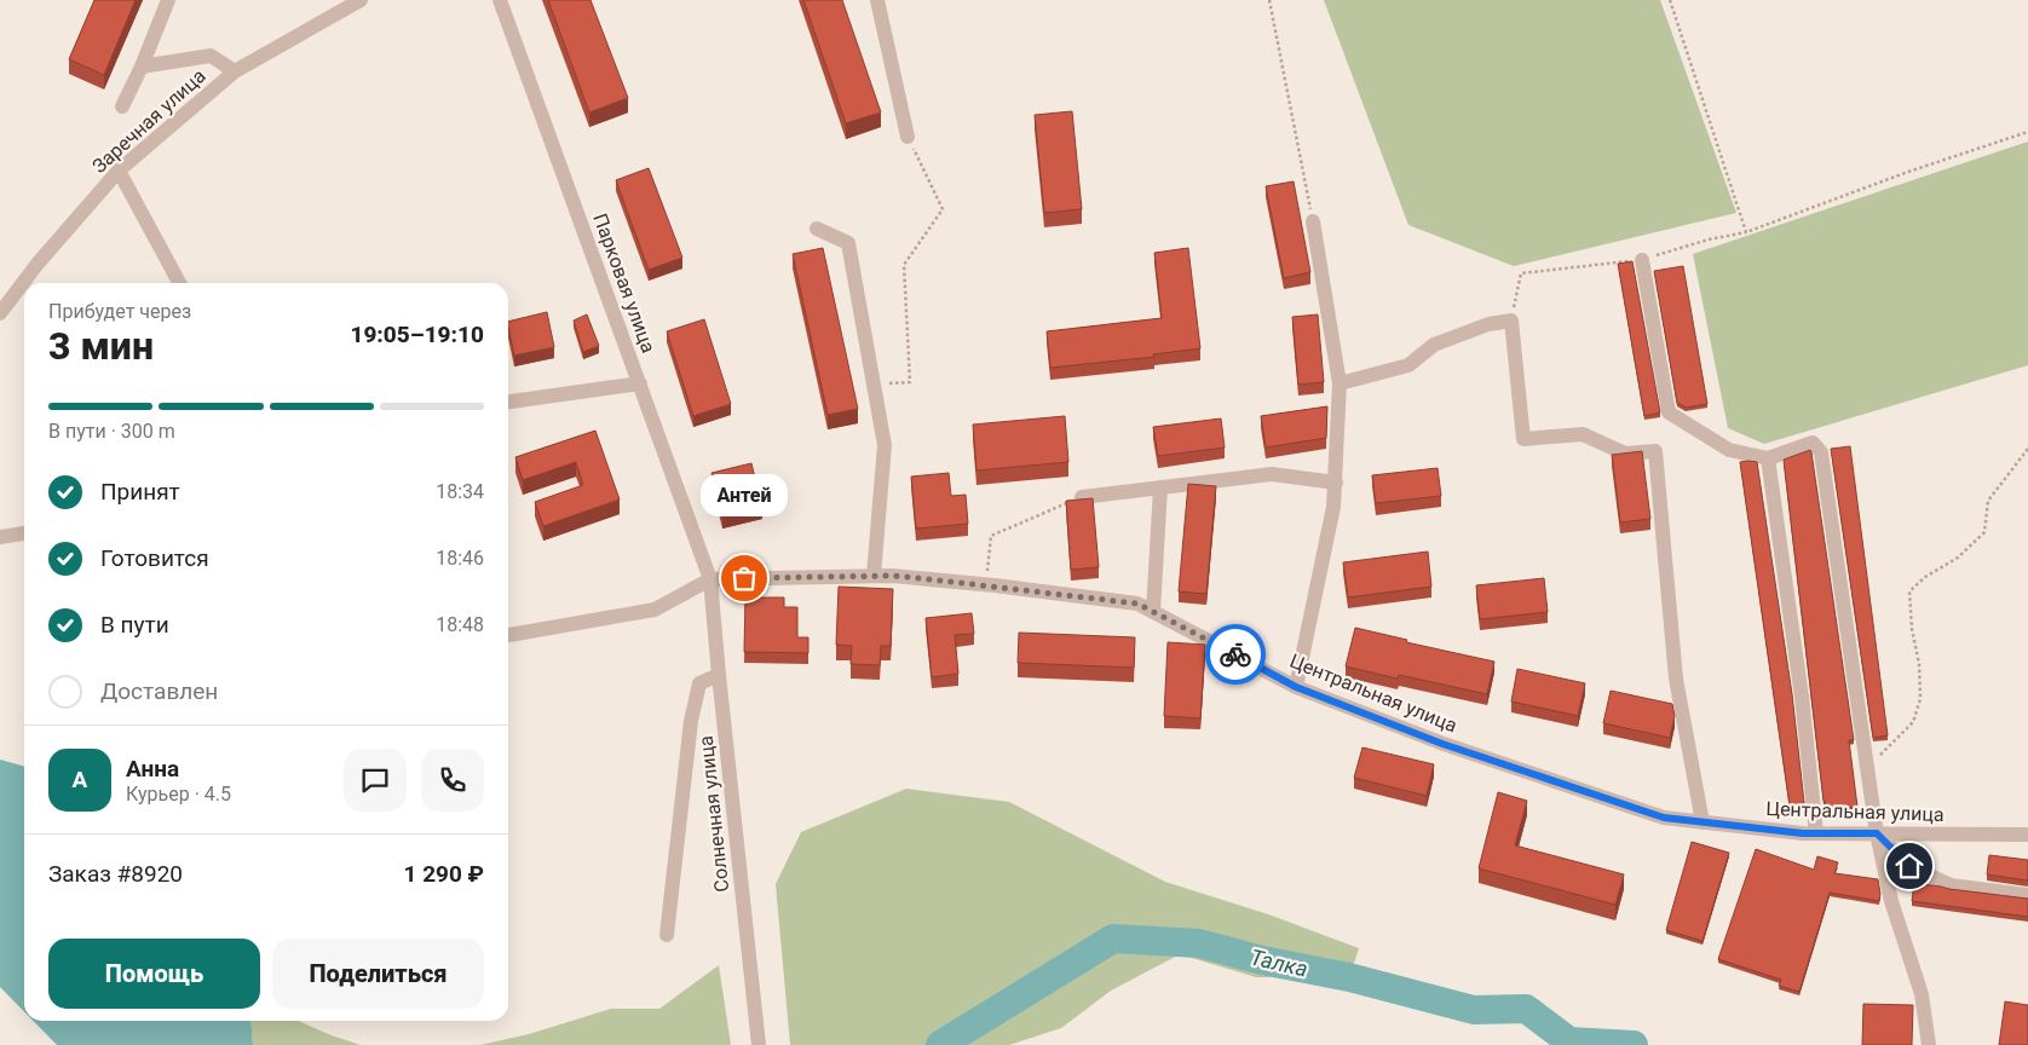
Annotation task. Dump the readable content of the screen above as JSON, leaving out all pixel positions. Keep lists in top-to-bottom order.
{
  "streets": {
    "street": [
      "Заречная улица",
      "Парковая улица",
      "Центральная улица",
      "Солнечная улица"
    ]
  },
  "crossings": [
    ["Парковая улица", "Центральная улица"],
    ["Парковая улица", "Солнечная улица"],
    ["Центральная улица", "Солнечная улица"]
  ],
  "water": ["Талка"],
  "places": ["Антей"],
  "page": {
    "heading": ["3 мин", "Прибудет через", "19:05–19:10"],
    "panel": [
      "Анна",
      "Курьер · 4.5",
      "Заказ #8920",
      "1 290 ₽"
    ],
    "bar": "В пути · 300 m",
    "list": [
      ["Принят", "18:34"],
      ["Готовится", "18:46"],
      ["В пути", "18:48"],
      "Доставлен"
    ],
    "bubble": "Антей",
    "round": "А",
    "buttons": ["Помощь", "Поделиться"]
  }
}
